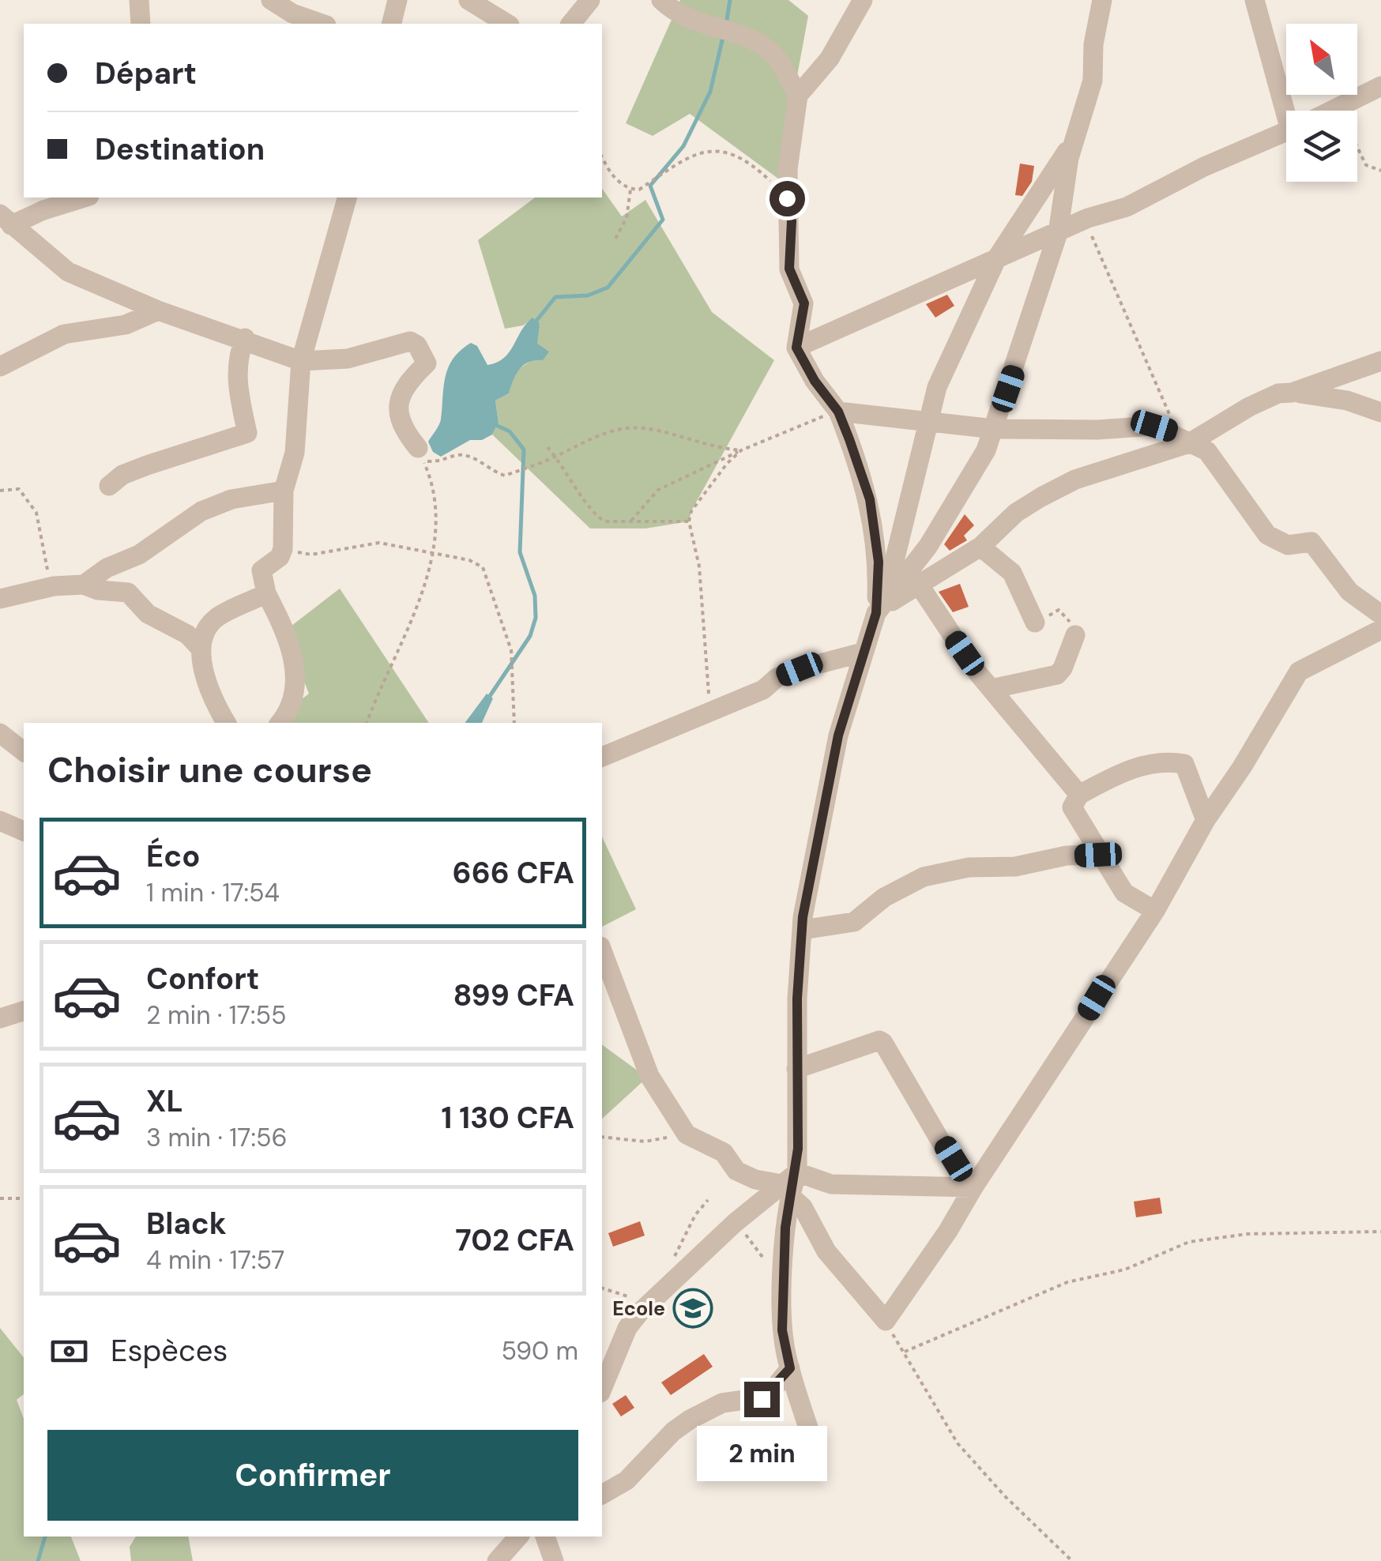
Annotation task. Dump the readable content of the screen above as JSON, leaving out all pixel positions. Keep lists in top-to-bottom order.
{
  "places": {
    "school or university": ["Ecole"]
  },
  "north": "top left",
  "page": {
    "banner": ["Départ", "Destination"],
    "heading": "Choisir une course",
    "list": [
      {
        "name": "Éco",
        "note": "1 min · 17:54",
        "value": "666 CFA"
      },
      {
        "name": "Confort",
        "note": "2 min · 17:55",
        "value": "899 CFA"
      },
      {
        "name": "XL",
        "note": "3 min · 17:56",
        "value": "1 130 CFA"
      },
      {
        "name": "Black",
        "note": "4 min · 17:57",
        "value": "702 CFA"
      }
    ],
    "pay": ["Espèces", "590 m"],
    "buttons": "Confirmer",
    "bubble": "2 min"
  }
}
